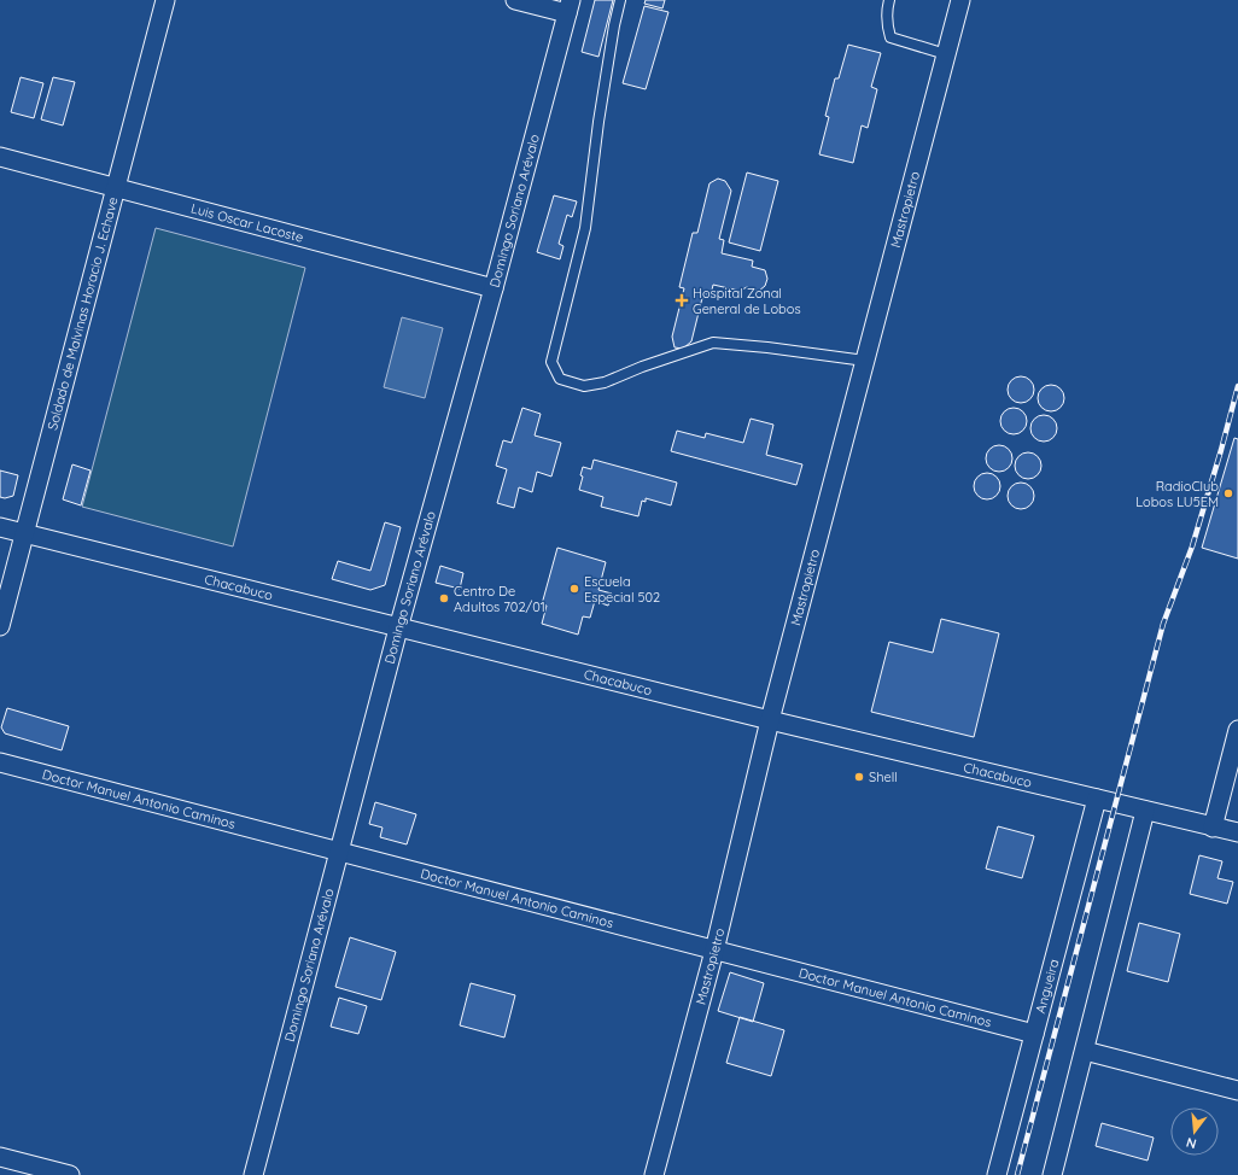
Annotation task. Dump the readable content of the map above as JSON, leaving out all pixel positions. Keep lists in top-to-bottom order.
{
  "streets": {
    "street": [
      "Mastropietro",
      "Domingo Soriano Arévalo",
      "Luis Oscar Lacoste",
      "Soldado de Malvinas Horacio J. Echave",
      "Chacabuco",
      "Doctor Manuel Antonio Caminos",
      "Angueira"
    ]
  },
  "crossings": [
    ["Mastropietro", "Chacabuco"],
    ["Mastropietro", "Doctor Manuel Antonio Caminos"],
    ["Domingo Soriano Arévalo", "Luis Oscar Lacoste"],
    ["Domingo Soriano Arévalo", "Chacabuco"],
    ["Domingo Soriano Arévalo", "Doctor Manuel Antonio Caminos"],
    ["Luis Oscar Lacoste", "Soldado de Malvinas Horacio J. Echave"],
    ["Soldado de Malvinas Horacio J. Echave", "Chacabuco"],
    ["Chacabuco", "Angueira"],
    ["Doctor Manuel Antonio Caminos", "Angueira"]
  ],
  "places": {
    "health": ["Hospital Zonal General de Lobos"],
    "other": [
      "RadioClub Lobos LU5EM",
      "Escuela Especial 502",
      "Centro De Adultos 702/01",
      "Shell"
    ]
  },
  "north": "bottom"
}
